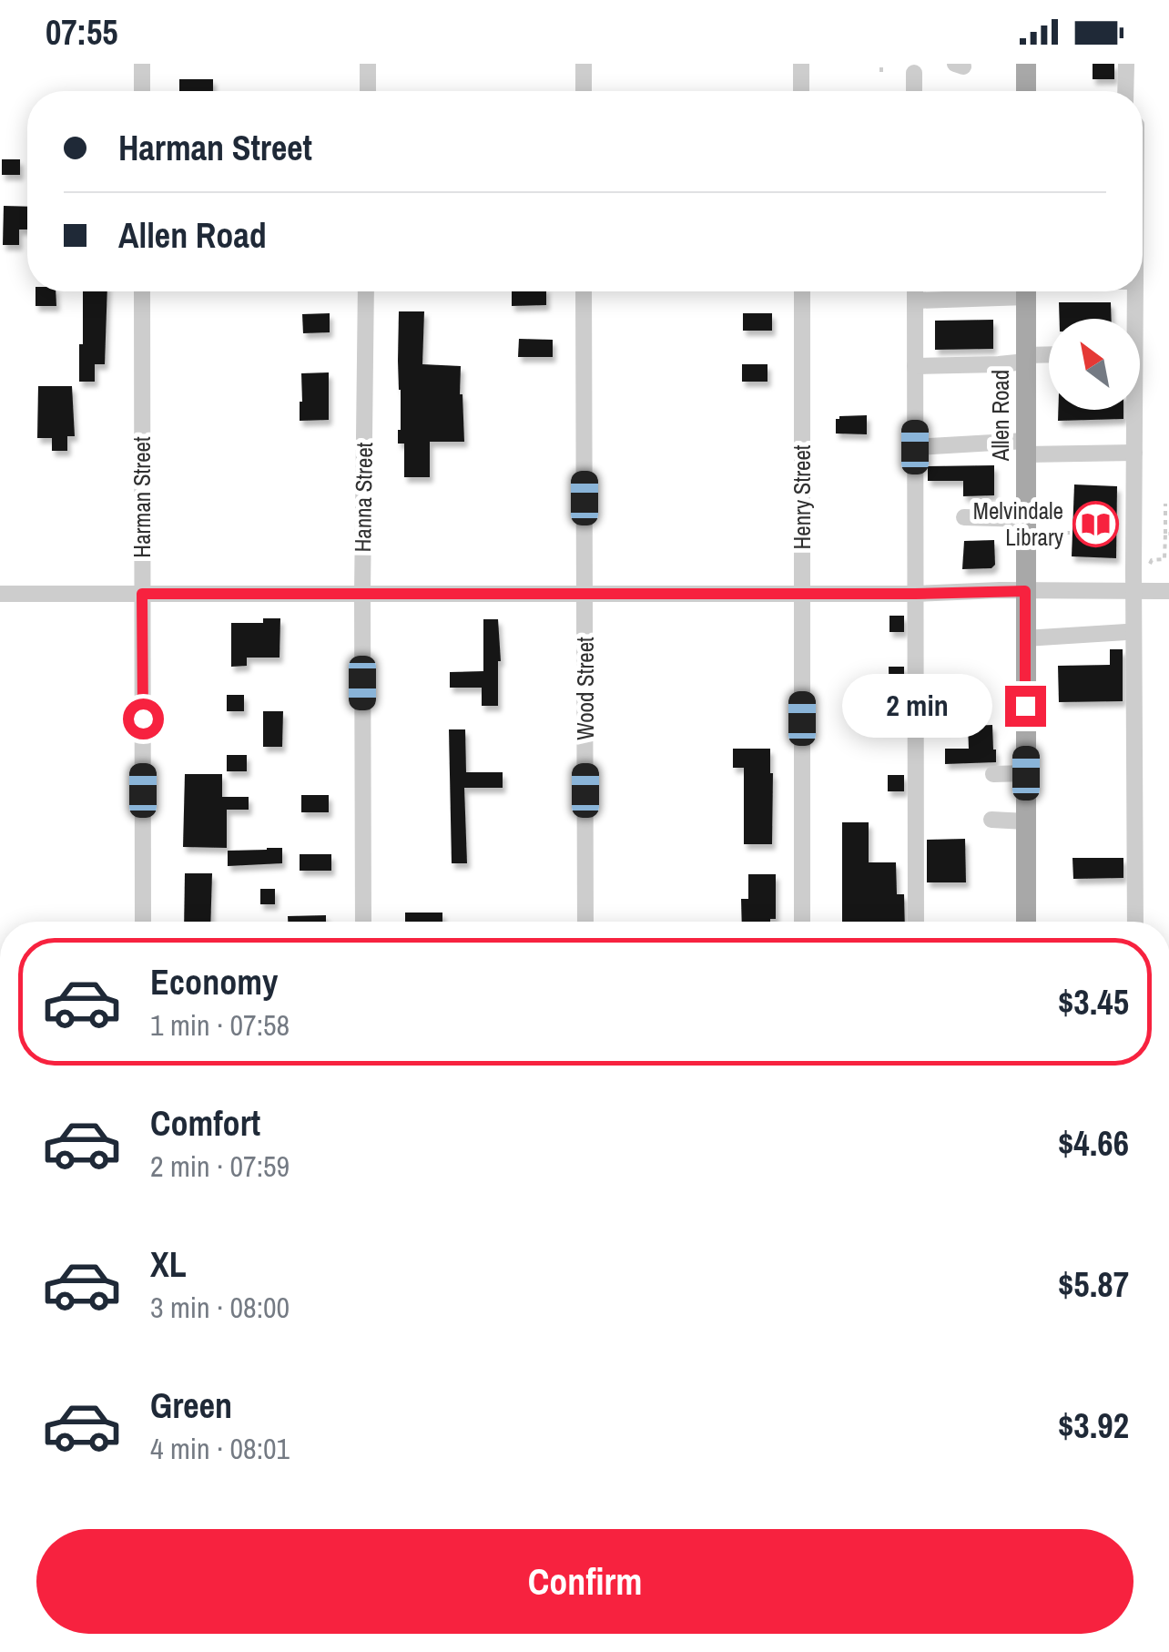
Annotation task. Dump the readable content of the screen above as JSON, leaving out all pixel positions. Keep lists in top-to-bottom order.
{
  "streets": {
    "main road": ["Allen Road"],
    "street": [
      "Harman Street",
      "Hanna Street",
      "Henry Street",
      "Wood Street"
    ]
  },
  "places": {
    "library": ["Melvindale Library"]
  },
  "north": "top left",
  "page": {
    "status": "07:55",
    "banner": ["Harman Street", "Allen Road"],
    "bubble": "2 min",
    "list": [
      {
        "name": "Economy",
        "note": "1 min · 07:58",
        "value": "$3.45"
      },
      {
        "name": "Comfort",
        "note": "2 min · 07:59",
        "value": "$4.66"
      },
      {
        "name": "XL",
        "note": "3 min · 08:00",
        "value": "$5.87"
      },
      {
        "name": "Green",
        "note": "4 min · 08:01",
        "value": "$3.92"
      }
    ],
    "buttons": "Confirm"
  }
}
